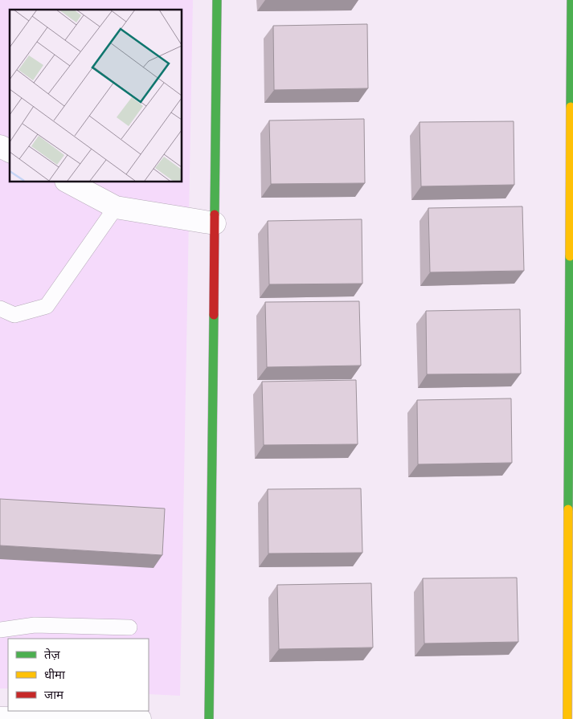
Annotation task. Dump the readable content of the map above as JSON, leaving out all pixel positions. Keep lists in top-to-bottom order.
{
  "legend": ["तेज़", "धीमा", "जाम"]
}
